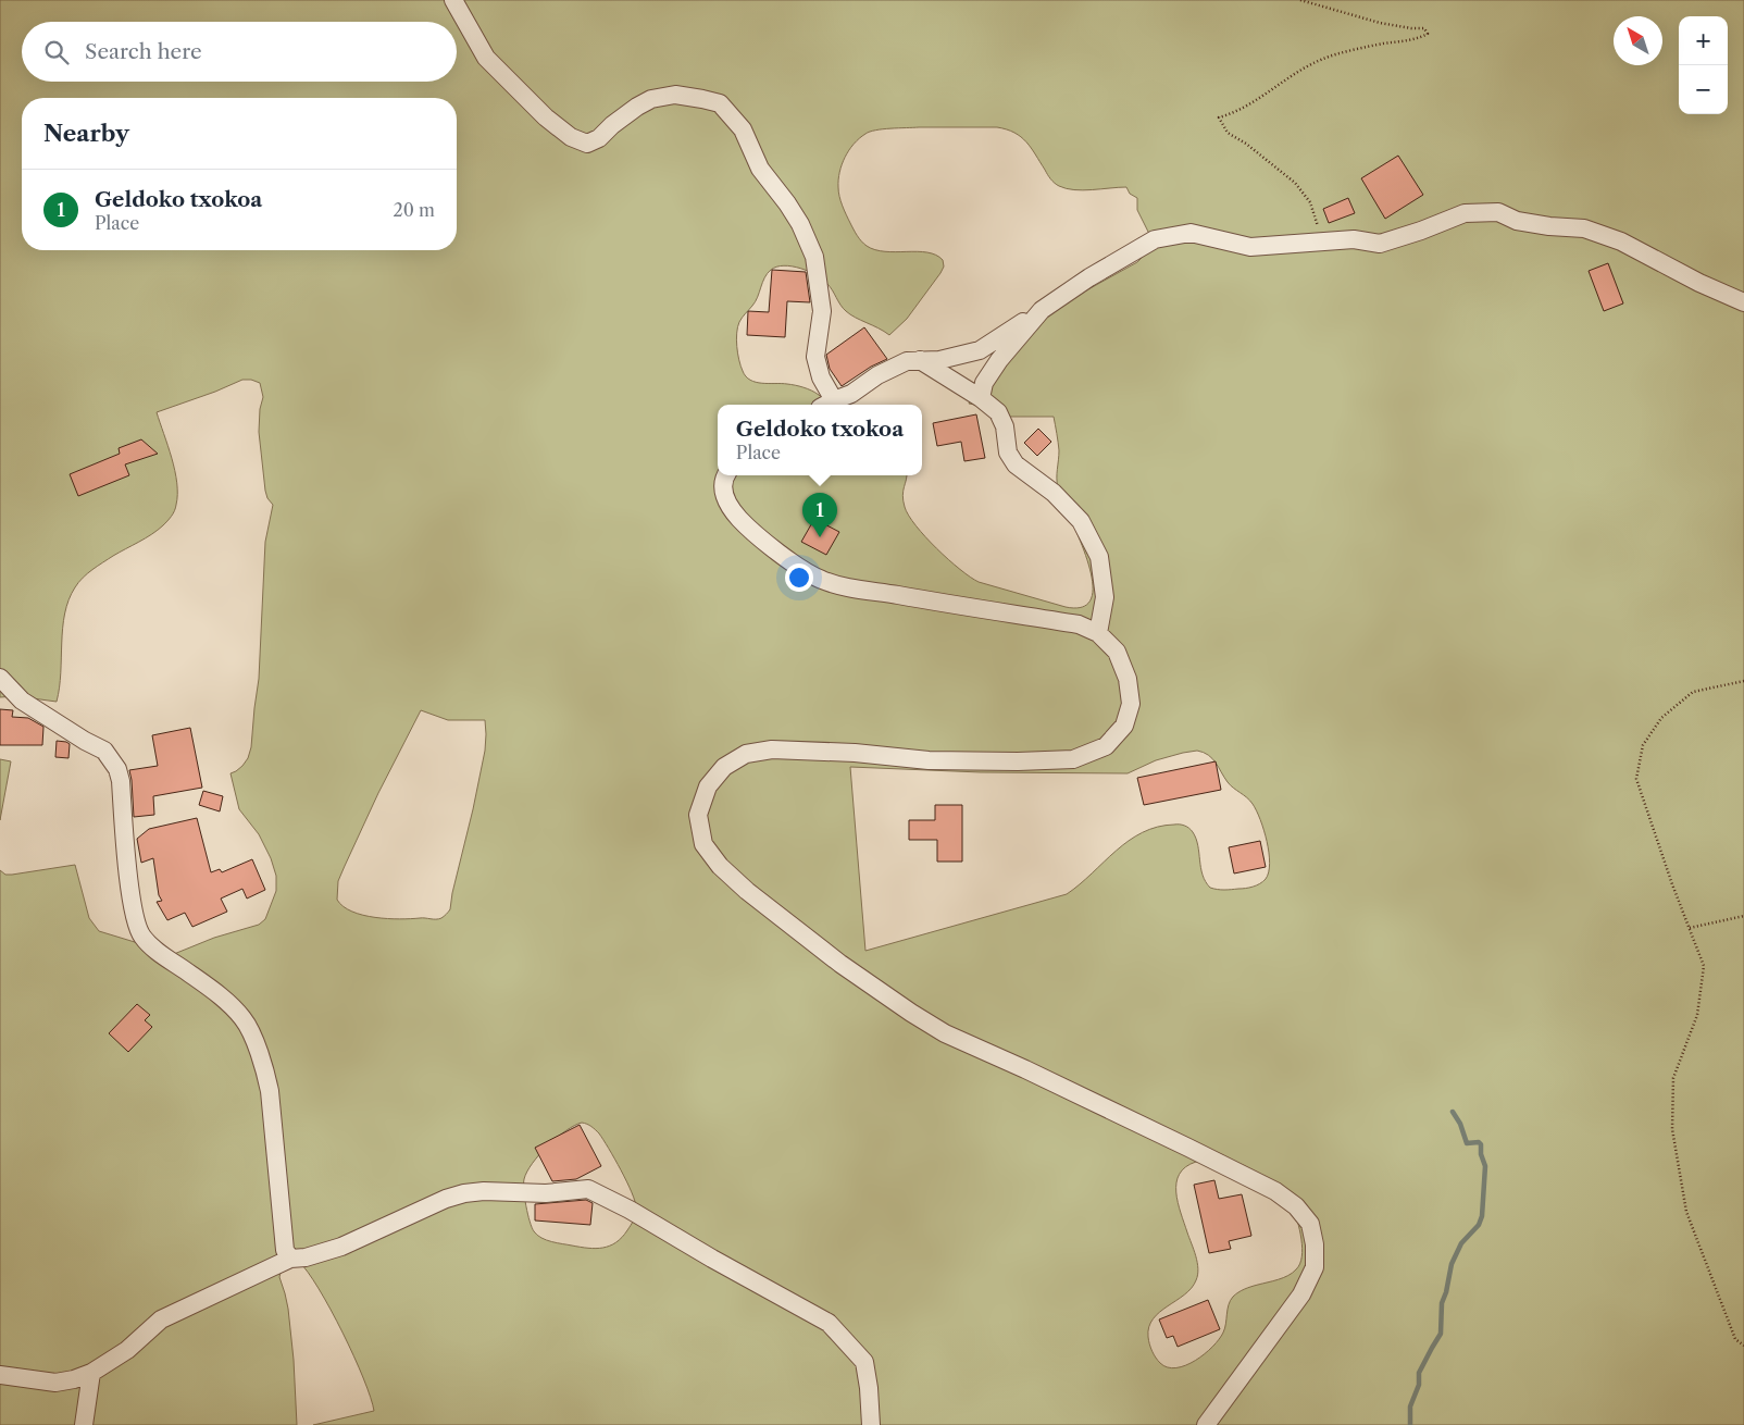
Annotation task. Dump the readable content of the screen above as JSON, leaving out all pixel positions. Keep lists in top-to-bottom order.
{
  "north": "top left",
  "page": {
    "map_buttons": ["+", "−"],
    "search": "Search here",
    "heading": "Nearby",
    "list": [
      {
        "mark": "1",
        "name": "Geldoko txokoa",
        "note": "Place",
        "value": "20 m"
      }
    ],
    "popup": ["Geldoko txokoa", "Place"],
    "pins": "1"
  }
}
